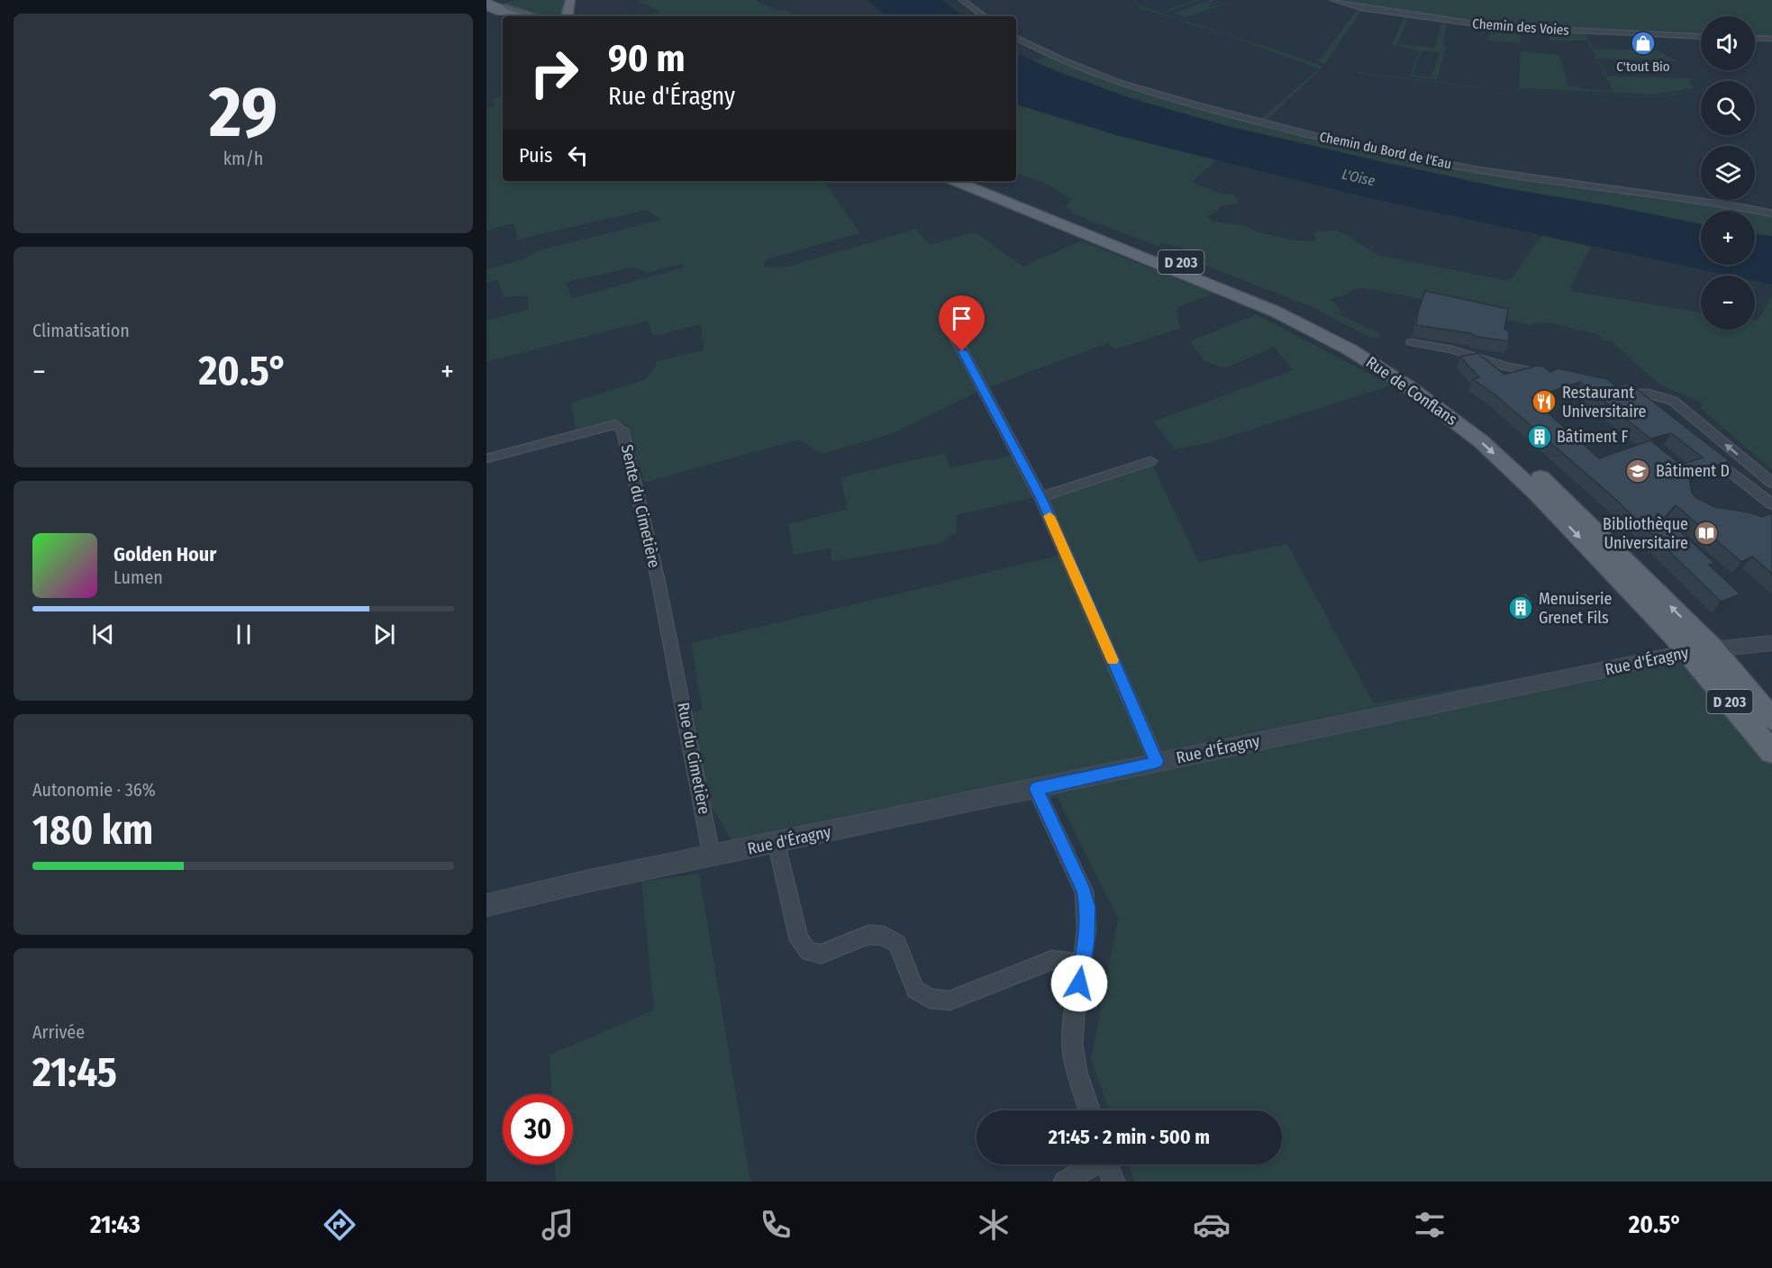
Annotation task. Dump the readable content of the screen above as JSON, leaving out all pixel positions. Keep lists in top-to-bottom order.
{
  "streets": {
    "main road": ["D 203", "Rue de Conflans"],
    "street": [
      "Chemin des Voies",
      "Chemin du Bord de l'Eau",
      "Sente du Cimetière",
      "Rue d'Éragny",
      "Rue du Cimetière"
    ]
  },
  "crossings": [
    ["Rue de Conflans", "Rue d'Éragny"],
    ["Sente du Cimetière", "Rue du Cimetière"],
    ["Rue d'Éragny", "Rue du Cimetière"]
  ],
  "water": ["L'Oise"],
  "places": {
    "shop": ["C'tout Bio"],
    "restaurant": ["Restaurant Universitaire"],
    "building": ["Bâtiment F", "Menuiserie Grenet Fils"],
    "school or university": ["Bâtiment D"],
    "library": ["Bibliothèque Universitaire"]
  },
  "page": {
    "tile": [
      ["29", "km/h"],
      "Climatisation",
      ["Autonomie · 36%", "180 km"],
      ["Arrivée", "21:45"]
    ],
    "map_buttons": ["+", "−"],
    "turn": ["90 m", "Rue d'Éragny"],
    "then": "Puis",
    "heat": ["−", "20.5°", "+"],
    "song": ["Golden Hour", "Lumen"],
    "limit": "30",
    "trip": "21:45 · 2 min · 500 m",
    "tabs": ["21:43", "20.5°"]
  }
}
